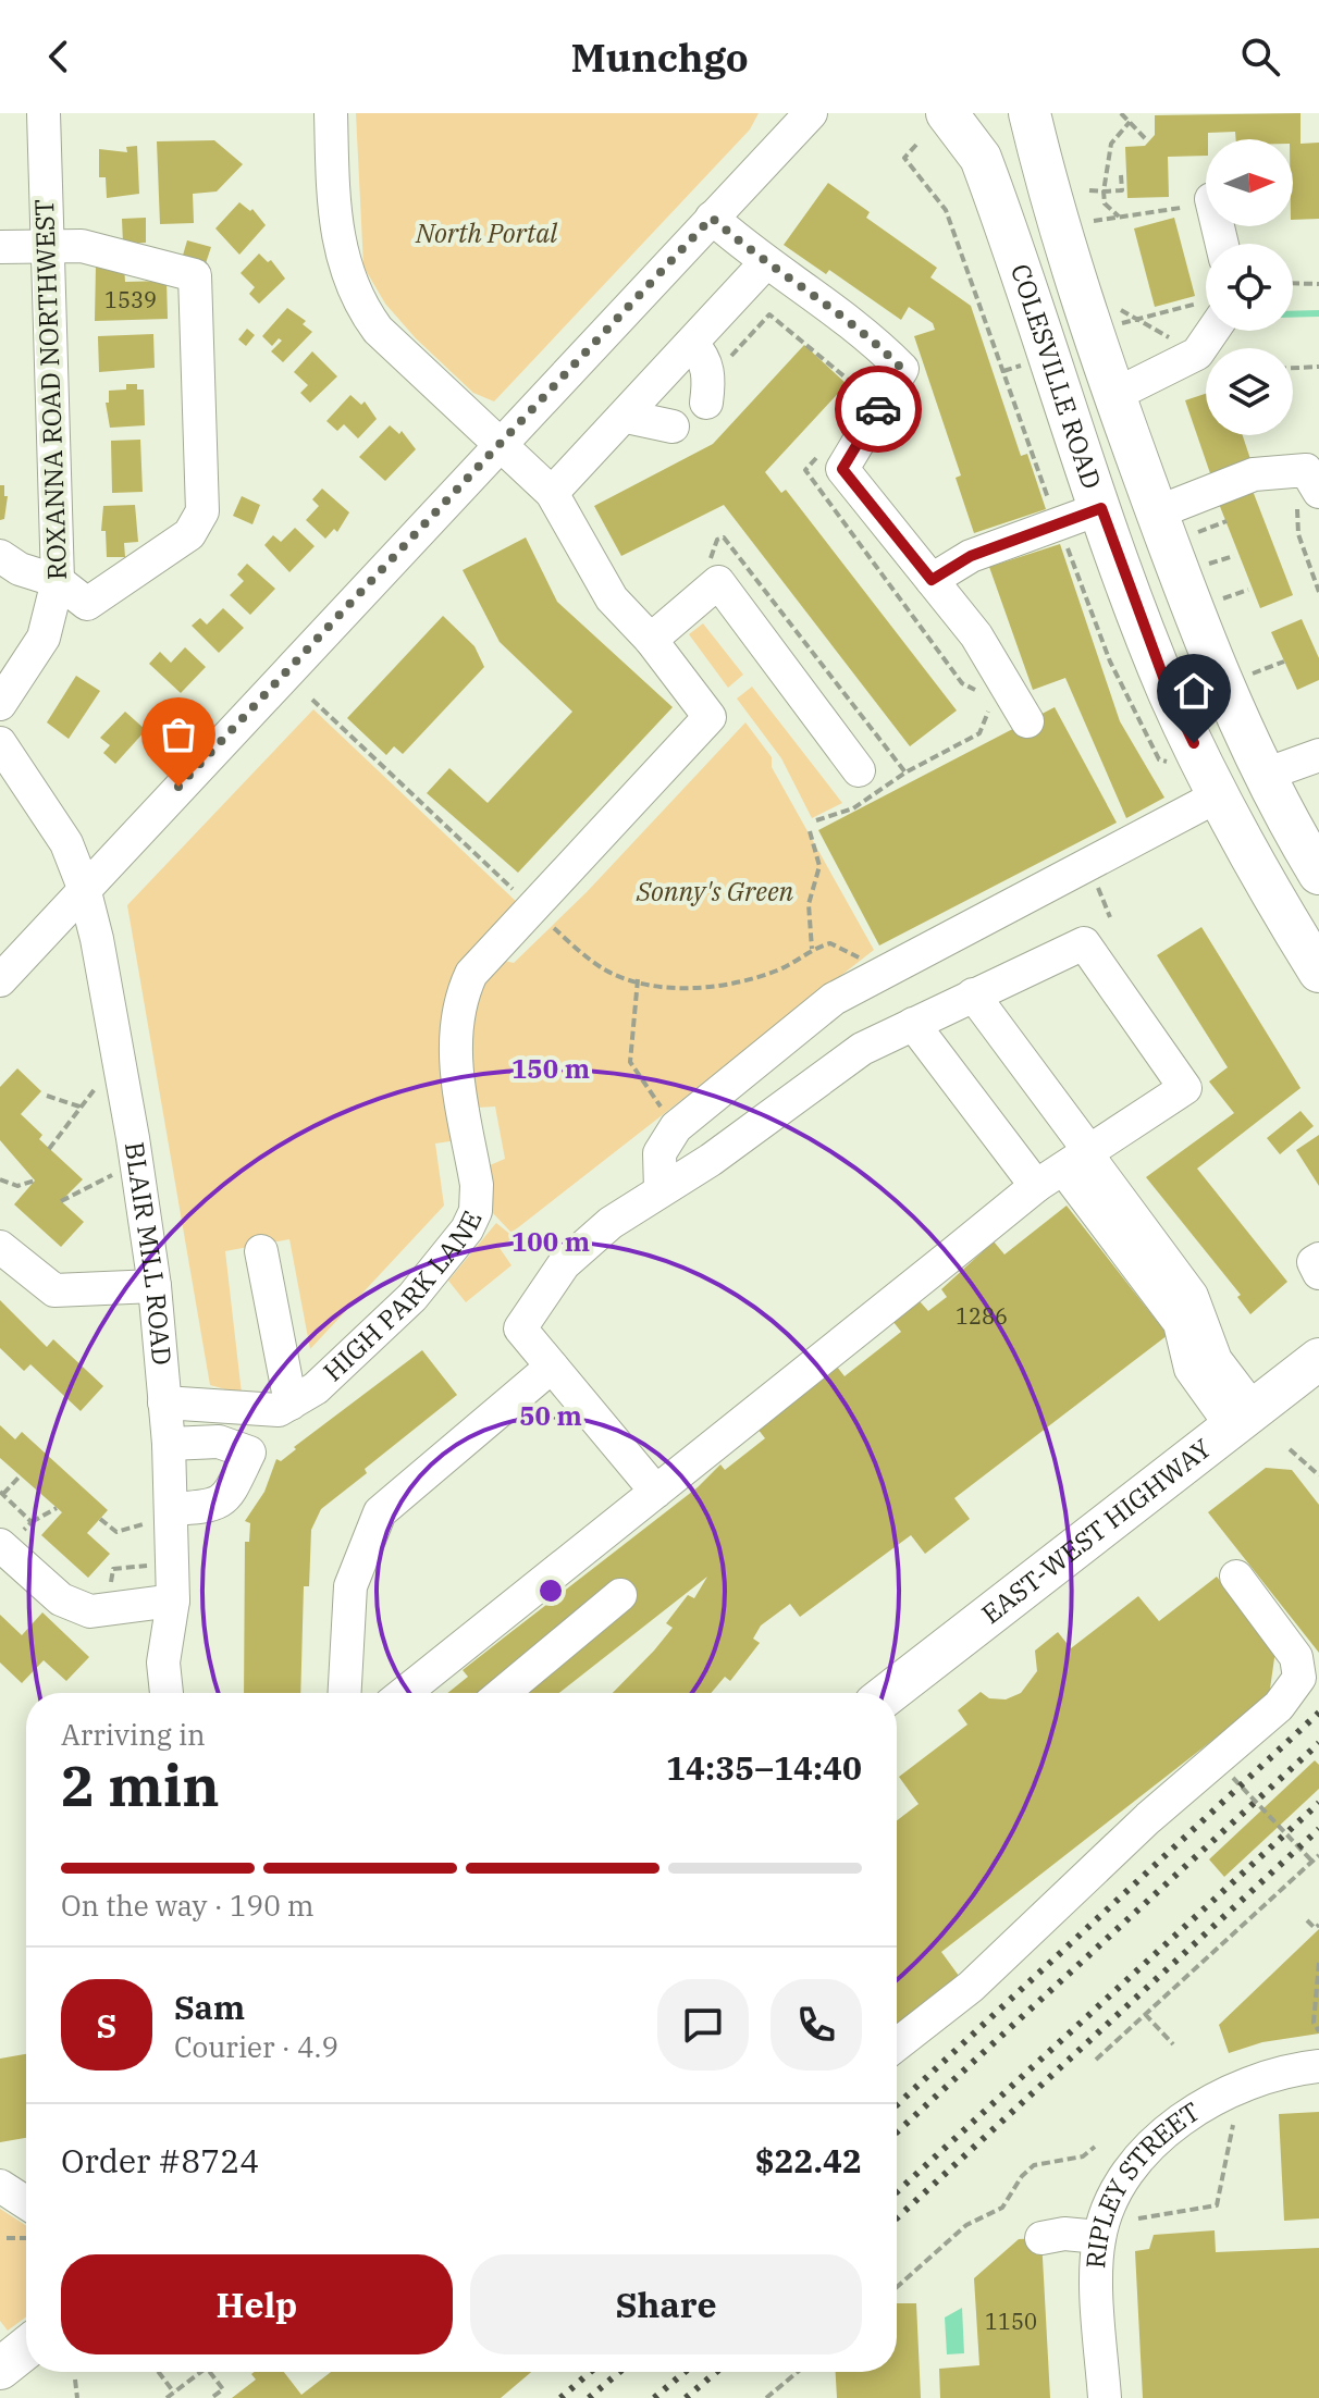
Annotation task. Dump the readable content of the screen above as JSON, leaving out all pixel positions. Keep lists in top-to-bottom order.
{
  "streets": {
    "main road": ["COLESVILLE ROAD", "EAST-WEST HIGHWAY"],
    "street": [
      "ROXANNA ROAD NORTHWEST",
      "BLAIR MILL ROAD",
      "HIGH PARK LANE",
      "RIPLEY STREET"
    ]
  },
  "parks": ["North Portal", "Sonny's Green"],
  "house_numbers": ["1539", "1286", "1150"],
  "north": "right",
  "page": {
    "header": "Munchgo",
    "heading": ["2 min", "Arriving in", "14:35–14:40"],
    "panel": [
      "Sam",
      "Courier · 4.9",
      "Order #8724",
      "$22.42"
    ],
    "bar": "On the way · 190 m",
    "round": "S",
    "buttons": ["Help", "Share"]
  },
  "rings": ["150 m", "100 m", "50 m"]
}
